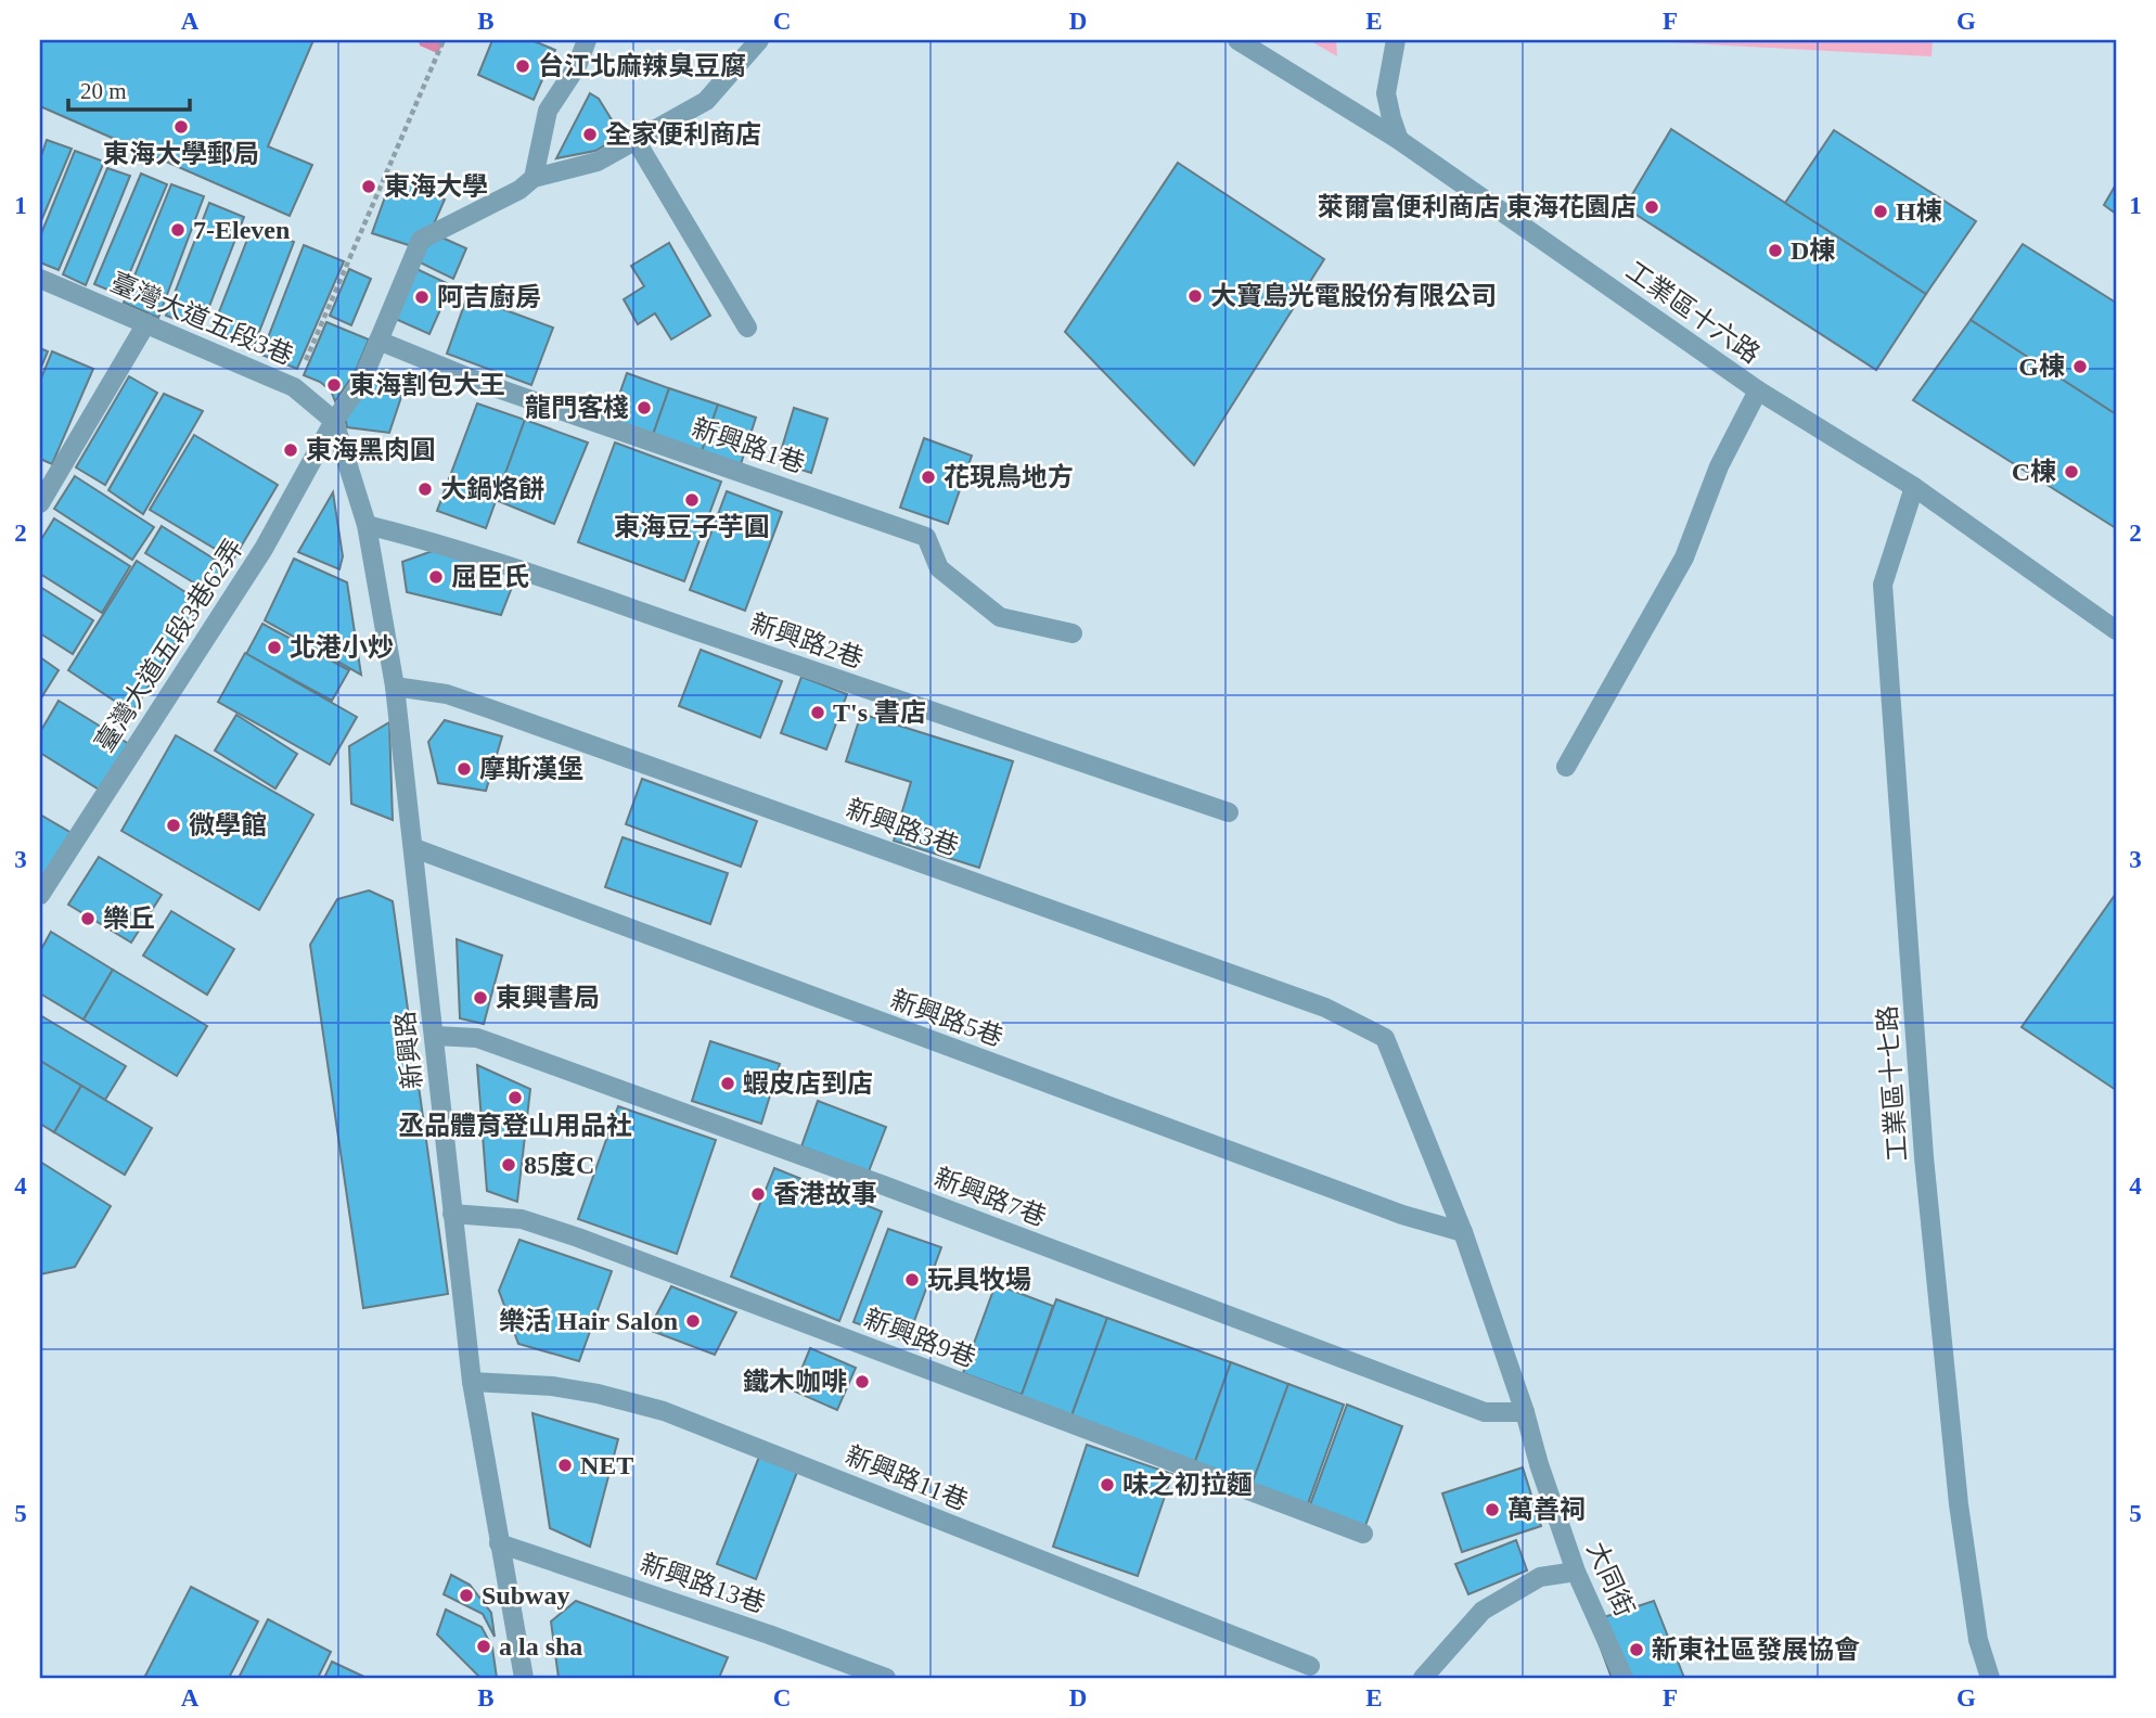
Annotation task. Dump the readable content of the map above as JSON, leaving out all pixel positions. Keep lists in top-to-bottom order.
{
  "streets": {
    "street": [
      "工業區十六路",
      "臺灣大道五段3巷",
      "新興路1巷",
      "新興路2巷",
      "臺灣大道五段3巷62弄",
      "新興路3巷",
      "新興路5巷",
      "新興路",
      "工業區十七路",
      "新興路7巷",
      "新興路9巷",
      "新興路11巷",
      "大同街",
      "新興路13巷"
    ]
  },
  "crossings": [
    ["工業區十六路", "工業區十七路"],
    ["臺灣大道五段3巷", "臺灣大道五段3巷62弄"],
    ["臺灣大道五段3巷", "新興路"],
    ["新興路1巷", "臺灣大道五段3巷62弄"],
    ["新興路2巷", "新興路"],
    ["臺灣大道五段3巷62弄", "新興路"],
    ["新興路3巷", "新興路"],
    ["新興路3巷", "大同街"],
    ["新興路5巷", "新興路"],
    ["新興路5巷", "大同街"],
    ["新興路", "新興路7巷"],
    ["新興路", "新興路9巷"],
    ["新興路", "新興路11巷"],
    ["新興路", "新興路13巷"],
    ["新興路7巷", "大同街"]
  ],
  "places": [
    "台江北麻辣臭豆腐",
    "東海大學郵局",
    "全家便利商店",
    "東海大學",
    "萊爾富便利商店 東海花園店",
    "H棟",
    "7-Eleven",
    "D棟",
    "大寶島光電股份有限公司",
    "阿吉廚房",
    "G棟",
    "東海割包大王",
    "龍門客棧",
    "東海黑肉圓",
    "C棟",
    "花現鳥地方",
    "大鍋烙餅",
    "東海豆子芋圓",
    "屈臣氏",
    "北港小炒",
    "T's 書店",
    "摩斯漢堡",
    "微學館",
    "樂丘",
    "東興書局",
    "蝦皮店到店",
    "丞品體育登山用品社",
    "85度C",
    "香港故事",
    "玩具牧場",
    "樂活 Hair Salon",
    "鐵木咖啡",
    "NET",
    "味之初拉麵",
    "萬善祠",
    "Subway",
    "a la sha",
    "新東社區發展協會"
  ],
  "scale_bar": "20 m",
  "grid": {
    "columns": [
      "A",
      "B",
      "C",
      "D",
      "E",
      "F",
      "G"
    ],
    "rows": [
      "1",
      "2",
      "3",
      "4",
      "5"
    ]
  }
}
